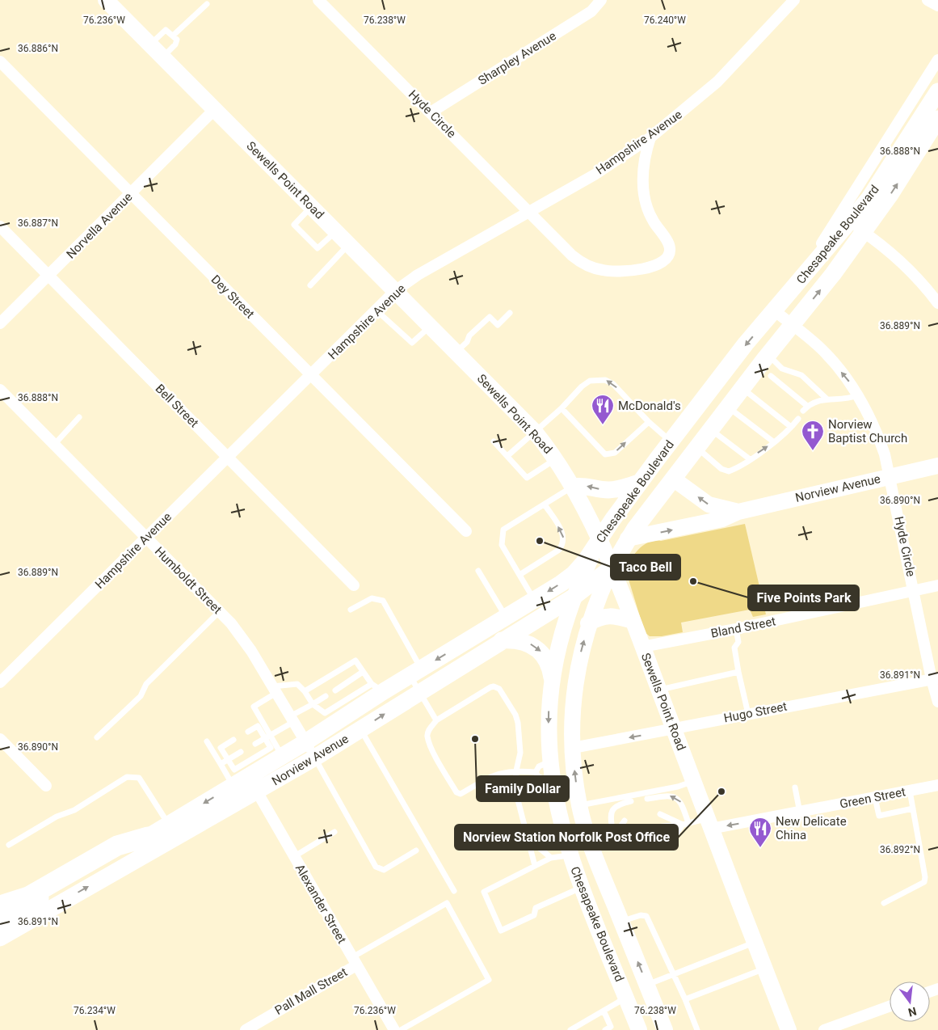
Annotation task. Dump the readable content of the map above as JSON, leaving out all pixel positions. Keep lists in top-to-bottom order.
{
  "streets": {
    "main road": ["Sewells Point Road", "Chesapeake Boulevard", "Norview Avenue"],
    "street": [
      "Sharpley Avenue",
      "Hyde Circle",
      "Hampshire Avenue",
      "Norvella Avenue",
      "Dey Street",
      "Bell Street",
      "Humboldt Street",
      "Bland Street",
      "Hugo Street",
      "Green Street",
      "Alexander Street",
      "Pall Mall Street"
    ]
  },
  "crossings": [
    ["Sharpley Avenue", "Hyde Circle"],
    ["Hyde Circle", "Hampshire Avenue"],
    ["Hyde Circle", "Chesapeake Boulevard"],
    ["Hyde Circle", "Norview Avenue"],
    ["Hyde Circle", "Bland Street"],
    ["Hyde Circle", "Hugo Street"],
    ["Hampshire Avenue", "Sewells Point Road"],
    ["Hampshire Avenue", "Dey Street"],
    ["Hampshire Avenue", "Bell Street"],
    ["Hampshire Avenue", "Humboldt Street"],
    ["Sewells Point Road", "Norvella Avenue"],
    ["Sewells Point Road", "Chesapeake Boulevard"],
    ["Sewells Point Road", "Norview Avenue"],
    ["Sewells Point Road", "Bland Street"],
    ["Sewells Point Road", "Hugo Street"],
    ["Sewells Point Road", "Green Street"],
    ["Norvella Avenue", "Dey Street"],
    ["Norvella Avenue", "Bell Street"],
    ["Chesapeake Boulevard", "Norview Avenue"],
    ["Chesapeake Boulevard", "Hugo Street"],
    ["Norview Avenue", "Humboldt Street"],
    ["Norview Avenue", "Alexander Street"],
    ["Alexander Street", "Pall Mall Street"]
  ],
  "one_way": ["Green Street"],
  "places": {
    "restaurant": ["McDonald's", "New Delicate China"],
    "church": ["Norview Baptist Church"],
    "other": [
      "Taco Bell",
      "Five Points Park",
      "Family Dollar",
      "Norview Station Norfolk Post Office"
    ]
  },
  "north": "bottom",
  "coordinates": [
    "76.236°W",
    "76.238°W",
    "76.240°W",
    "36.886°N",
    "36.888°N",
    "36.887°N",
    "36.889°N",
    "36.890°N",
    "36.891°N",
    "36.892°N",
    "76.234°W"
  ]
}
